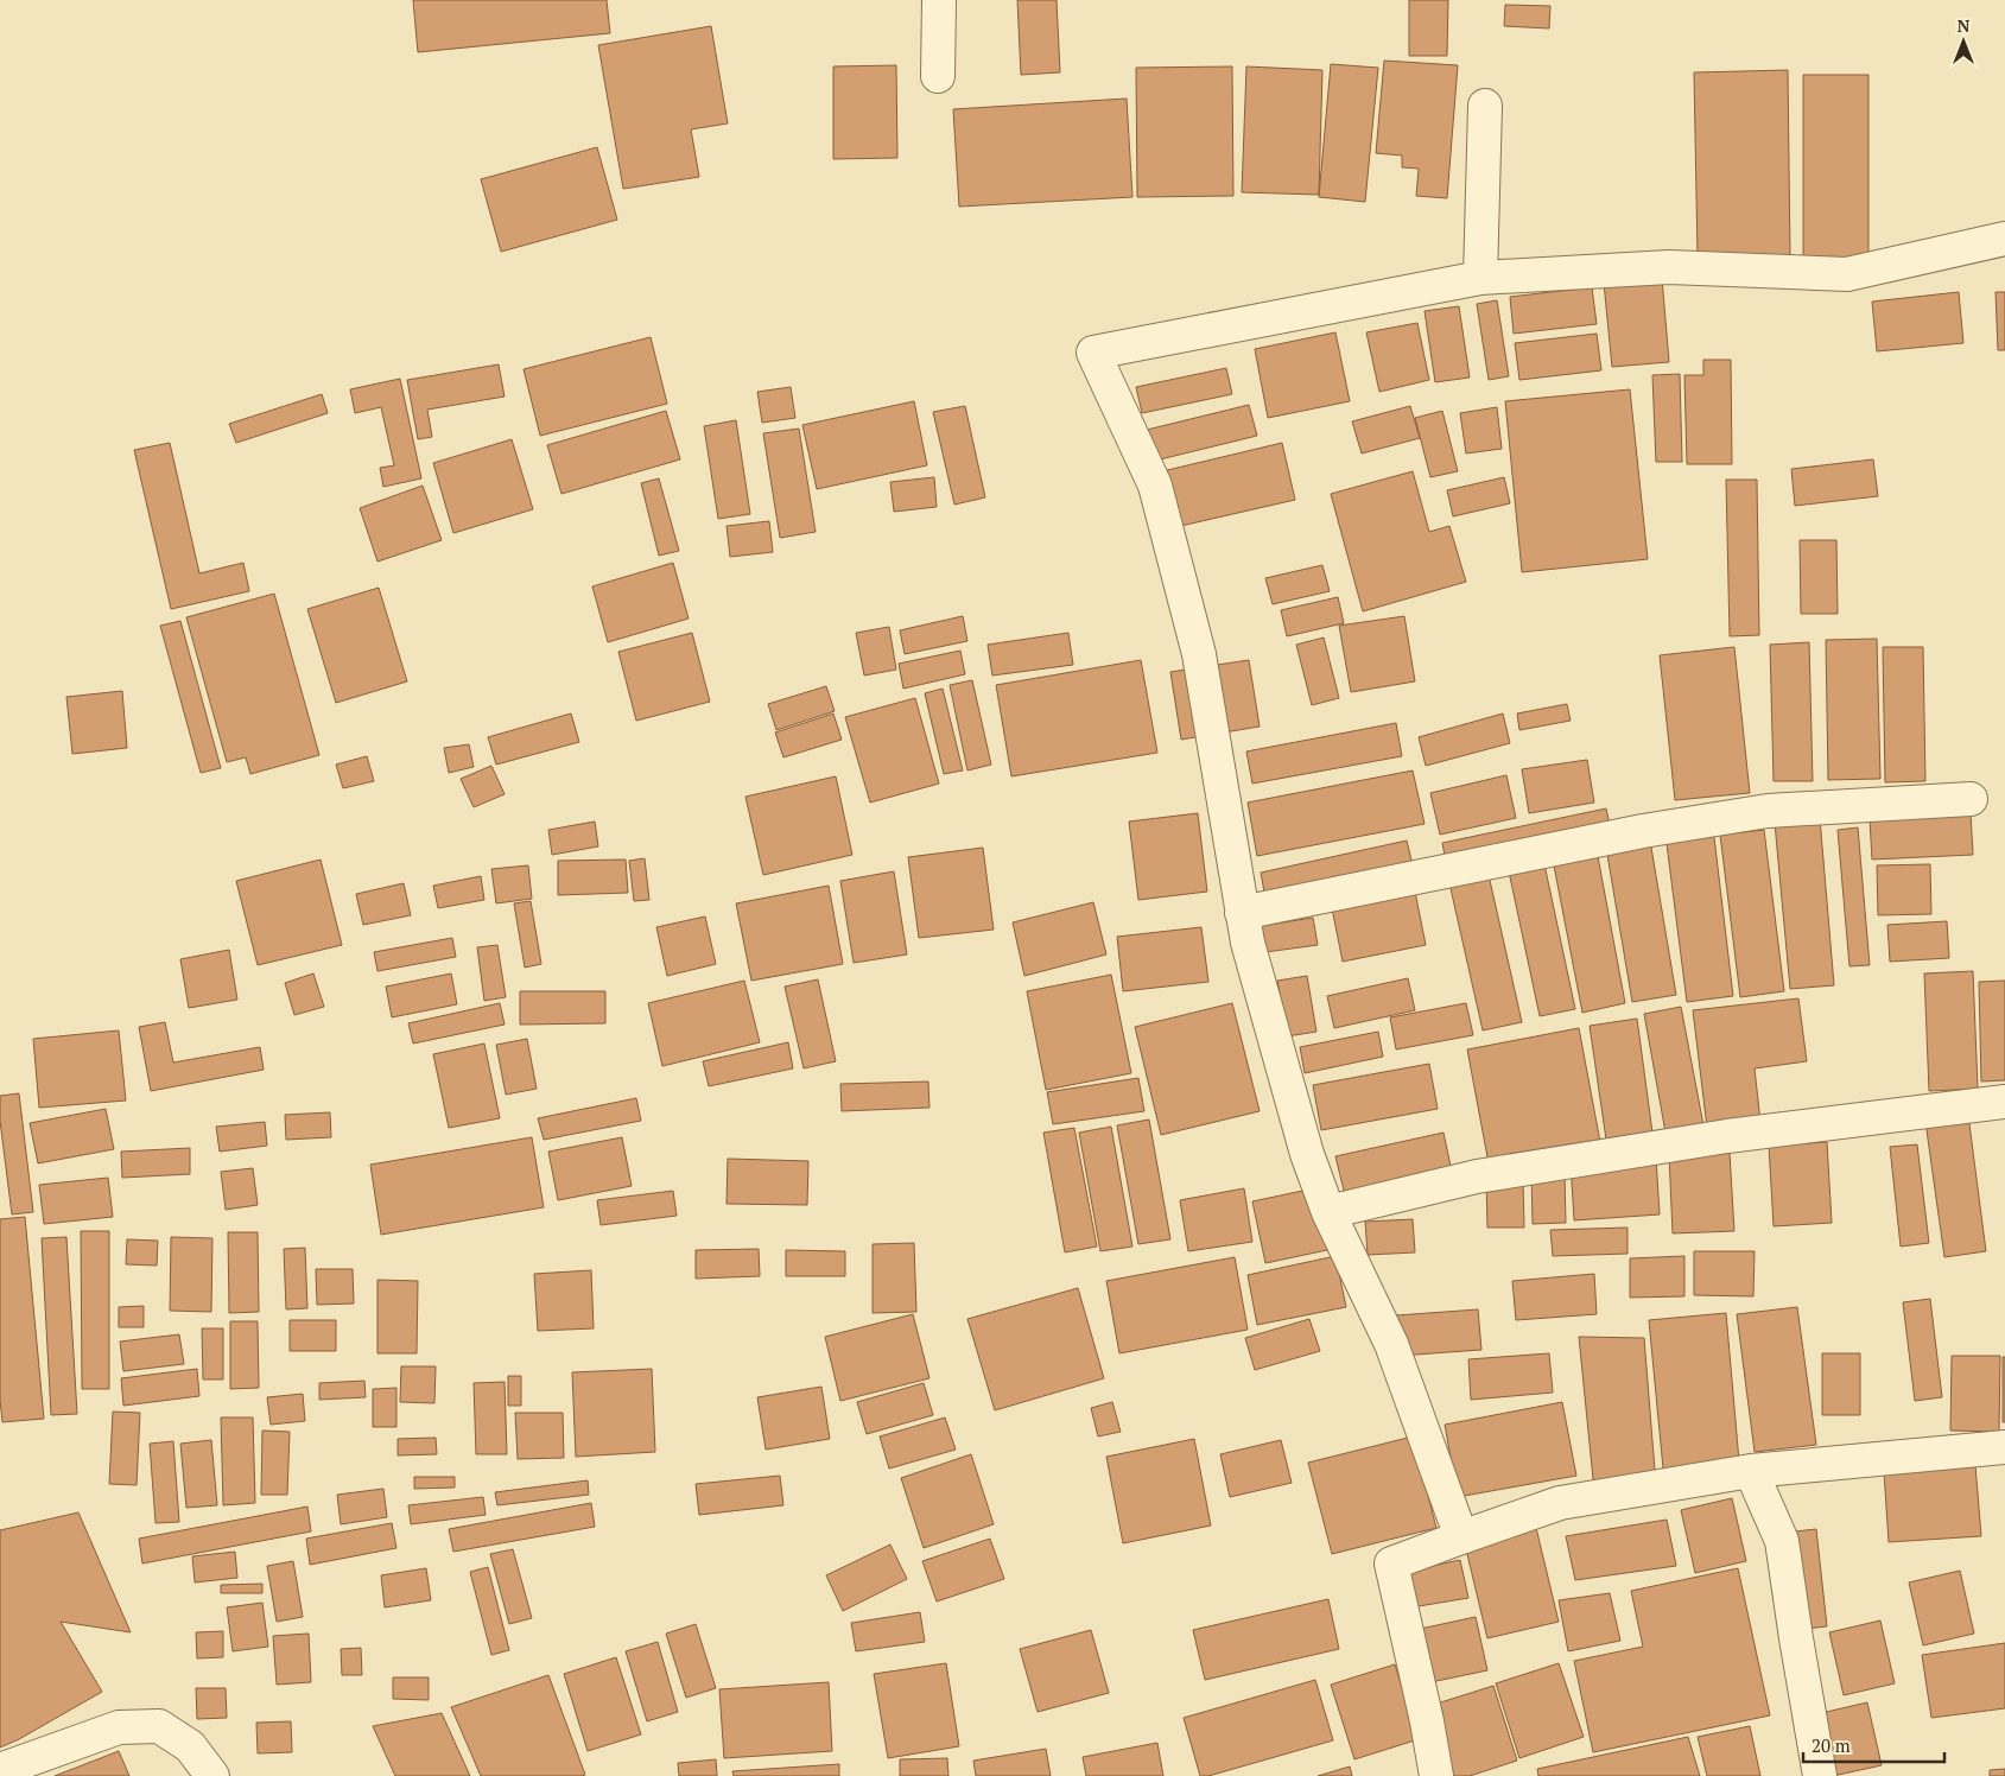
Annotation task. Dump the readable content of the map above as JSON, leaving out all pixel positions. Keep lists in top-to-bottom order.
{
  "scale_bar": "20 m",
  "north": "top"
}
